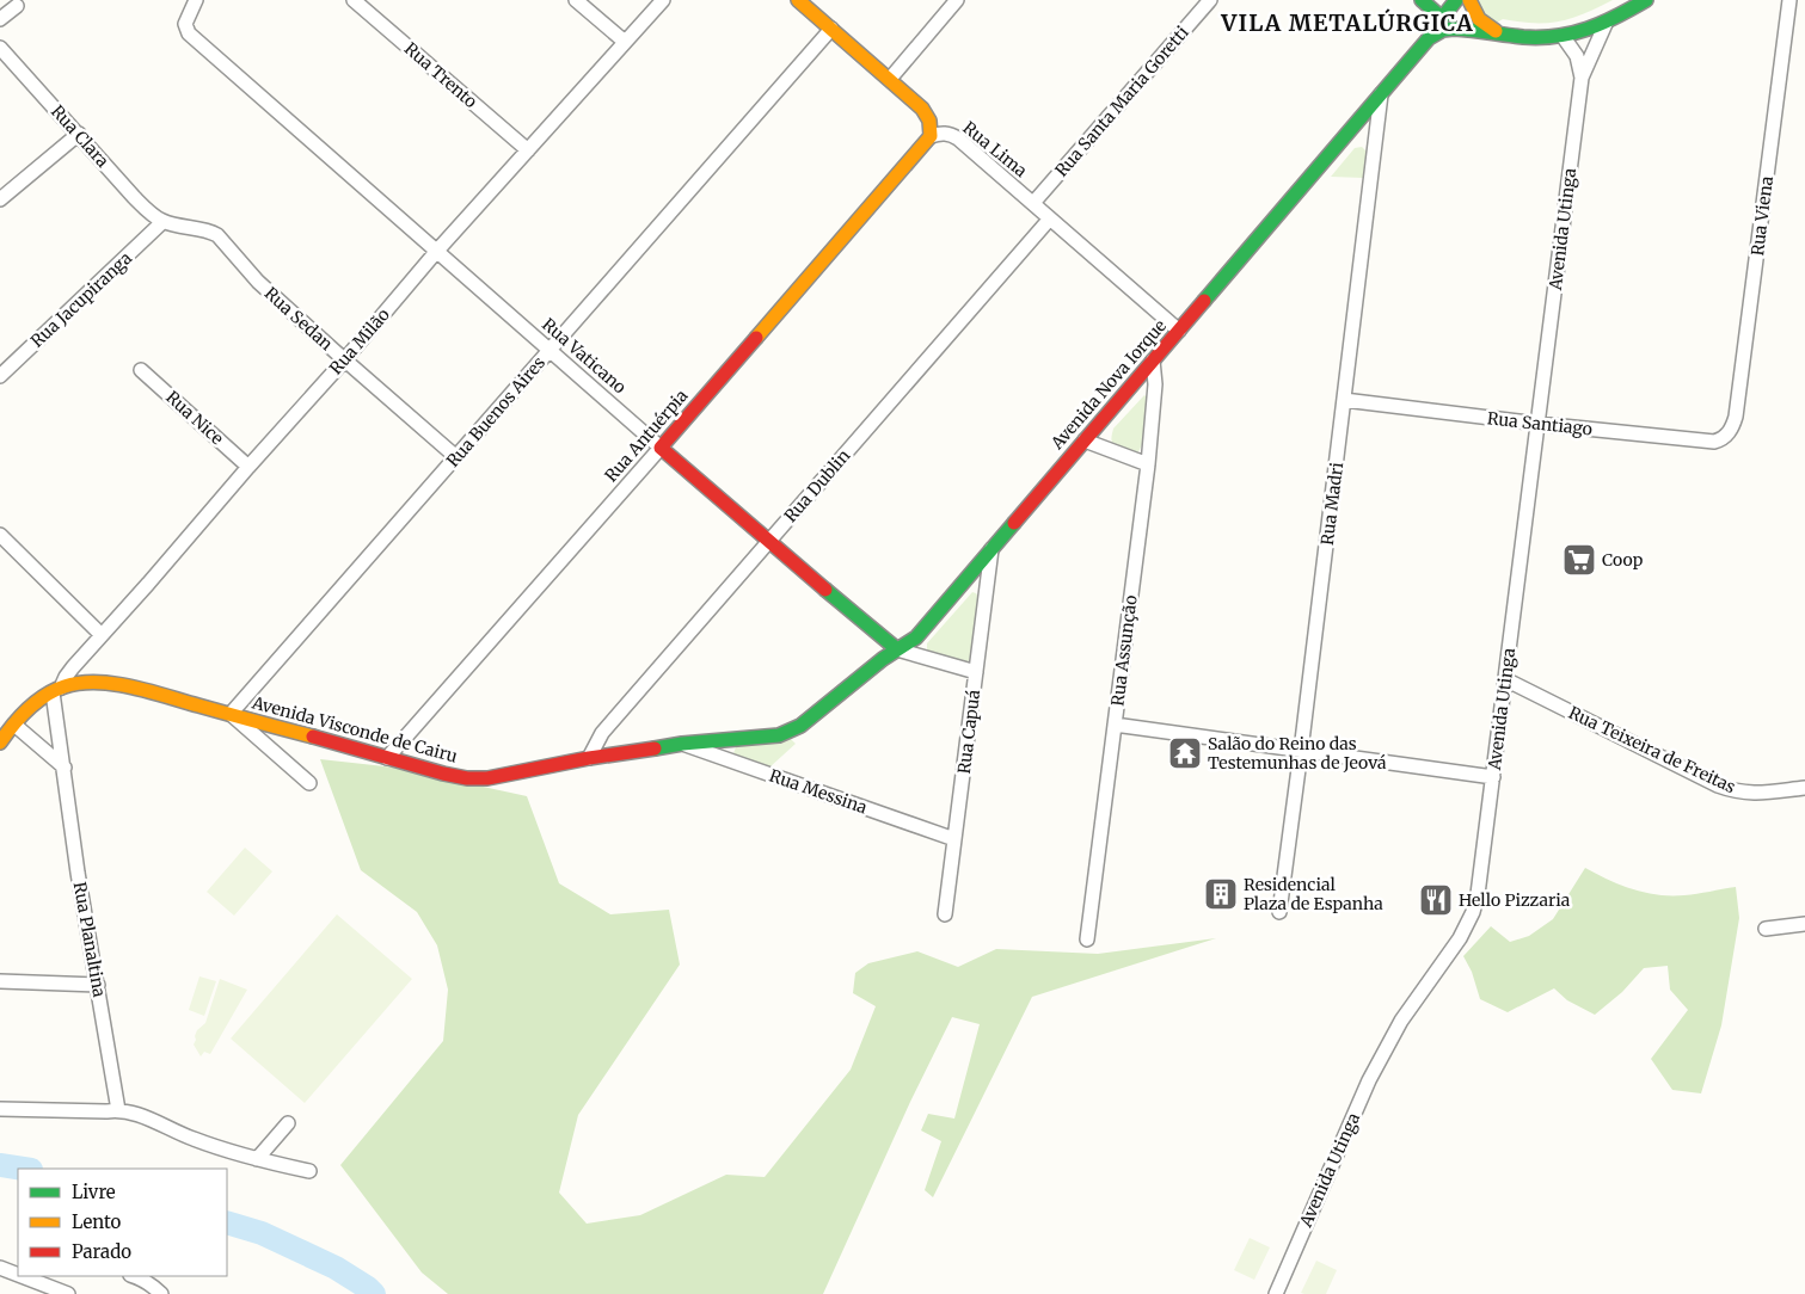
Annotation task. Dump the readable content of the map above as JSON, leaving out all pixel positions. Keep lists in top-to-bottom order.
{
  "streets": {
    "main road": [
      "Rua Vaticano",
      "Avenida Nova Iorque",
      "Rua Antuérpia",
      "Avenida Visconde de Cairu"
    ],
    "street": [
      "Rua Trento",
      "Rua Santa Maria Goretti",
      "Rua Clara",
      "Rua Lima",
      "Rua Viena",
      "Avenida Utinga",
      "Rua Jacupiranga",
      "Rua Sedan",
      "Rua Milão",
      "Rua Buenos Aires",
      "Rua Nice",
      "Rua Santiago",
      "Rua Dublin",
      "Rua Madri",
      "Rua Assunção",
      "Rua Capuá",
      "Rua Teixeira de Freitas",
      "Rua Messina",
      "Rua Planaltina"
    ]
  },
  "crossings": [
    ["Rua Trento", "Rua Milão"],
    ["Rua Santa Maria Goretti", "Rua Lima"],
    ["Rua Clara", "Rua Jacupiranga"],
    ["Rua Clara", "Rua Sedan"],
    ["Rua Lima", "Avenida Nova Iorque"],
    ["Rua Lima", "Rua Antuérpia"],
    ["Rua Lima", "Rua Dublin"],
    ["Rua Viena", "Rua Santiago"],
    ["Avenida Utinga", "Rua Santiago"],
    ["Avenida Utinga", "Rua Teixeira de Freitas"],
    ["Rua Jacupiranga", "Rua Sedan"],
    ["Rua Sedan", "Rua Milão"],
    ["Rua Sedan", "Rua Buenos Aires"],
    ["Rua Milão", "Rua Vaticano"],
    ["Rua Milão", "Rua Nice"],
    ["Rua Milão", "Avenida Visconde de Cairu"],
    ["Rua Milão", "Rua Planaltina"],
    ["Rua Vaticano", "Avenida Nova Iorque"],
    ["Rua Vaticano", "Rua Buenos Aires"],
    ["Rua Vaticano", "Rua Antuérpia"],
    ["Rua Vaticano", "Rua Dublin"],
    ["Rua Vaticano", "Rua Capuá"],
    ["Avenida Nova Iorque", "Rua Madri"],
    ["Avenida Nova Iorque", "Rua Assunção"],
    ["Avenida Nova Iorque", "Avenida Visconde de Cairu"],
    ["Avenida Nova Iorque", "Rua Capuá"],
    ["Rua Buenos Aires", "Avenida Visconde de Cairu"],
    ["Rua Santiago", "Rua Madri"],
    ["Rua Antuérpia", "Avenida Visconde de Cairu"],
    ["Rua Dublin", "Avenida Visconde de Cairu"],
    ["Avenida Visconde de Cairu", "Rua Messina"],
    ["Avenida Visconde de Cairu", "Rua Planaltina"],
    ["Rua Capuá", "Rua Messina"]
  ],
  "districts": ["VILA METALÚRGICA"],
  "places": {
    "supermarket": ["Coop"],
    "temple": ["Salão do Reino das Testemunhas de Jeová"],
    "building": ["Residencial Plaza de Espanha"],
    "restaurant": ["Hello Pizzaria"]
  },
  "legend": ["Livre", "Lento", "Parado"]
}
